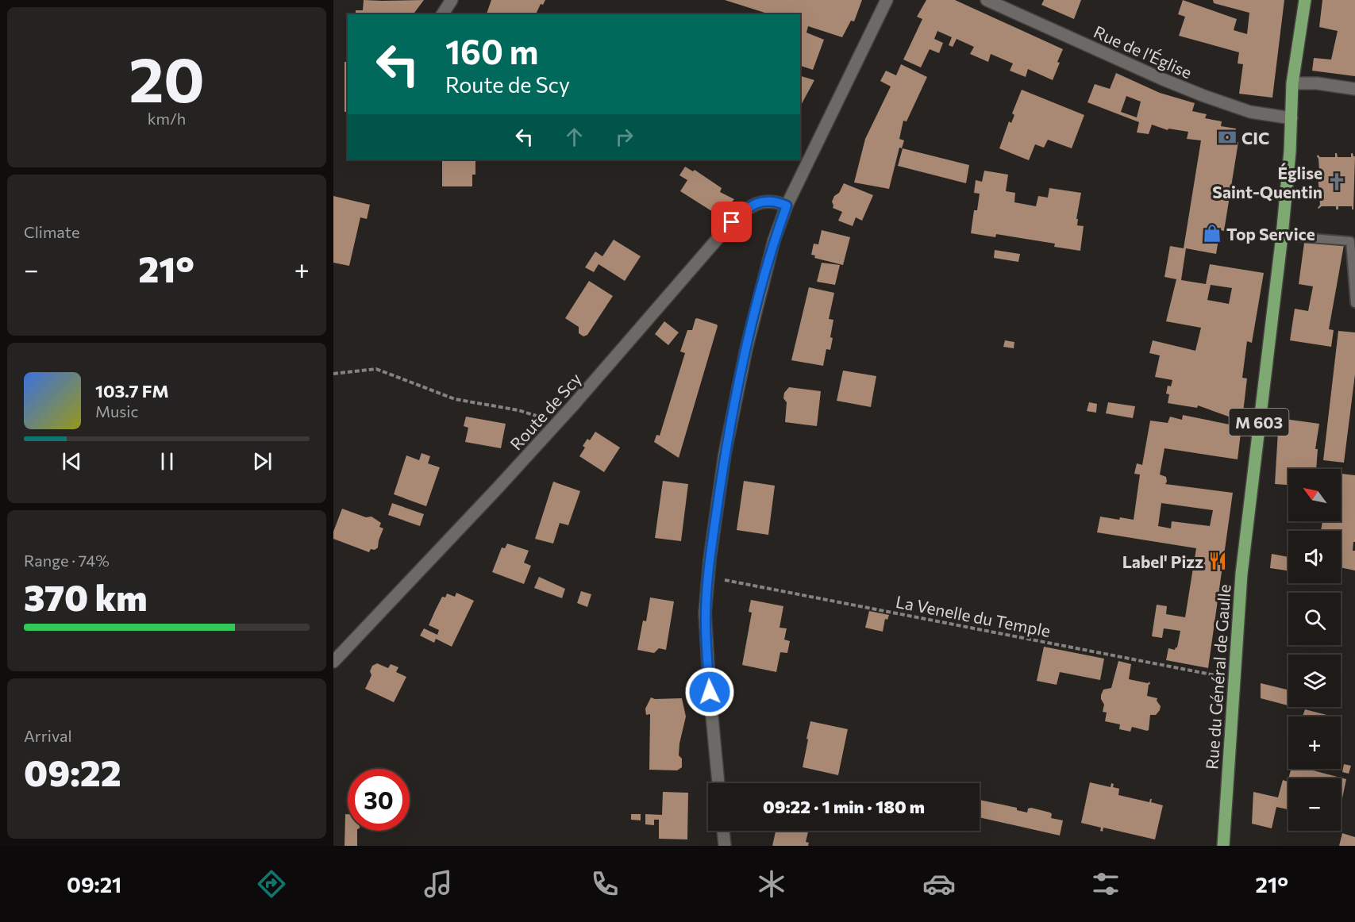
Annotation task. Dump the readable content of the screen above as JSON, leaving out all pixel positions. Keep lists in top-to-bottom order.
{
  "streets": {
    "main road": ["M 603", "Rue du Général de Gaulle"],
    "street": ["Rue de l'Église", "Route de Scy"],
    "path": ["La Venelle du Temple"]
  },
  "crossings": [
    ["Rue de l'Église", "Rue du Général de Gaulle"],
    ["La Venelle du Temple", "Rue du Général de Gaulle"]
  ],
  "places": {
    "bank": ["CIC"],
    "church": ["Église Saint-Quentin"],
    "shop": ["Top Service"],
    "restaurant": ["Label' Pizz"]
  },
  "north": "top left",
  "page": {
    "tile": [
      ["20", "km/h"],
      "Climate",
      ["Range · 74%", "370 km"],
      ["Arrival", "09:22"]
    ],
    "turn": ["160 m", "Route de Scy"],
    "heat": ["−", "21°", "+"],
    "song": ["103.7 FM", "Music"],
    "map_buttons": ["+", "−"],
    "limit": "30",
    "trip": "09:22 · 1 min · 180 m",
    "tabs": ["09:21", "21°"]
  }
}
